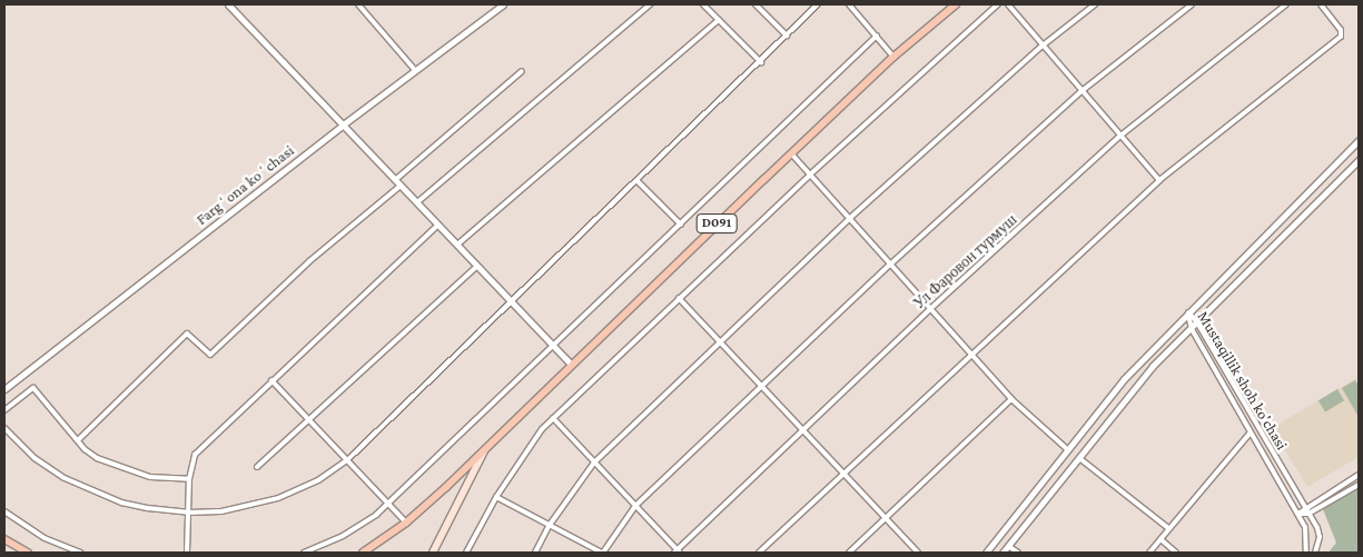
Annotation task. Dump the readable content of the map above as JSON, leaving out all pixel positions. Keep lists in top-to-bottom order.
{
  "streets": {
    "main road": ["D091"],
    "street": ["Fargʻona koʻchasi", "Ул Фаровон турмуш", "Mustaqillik shoh ko'chasi"]
  }
}
